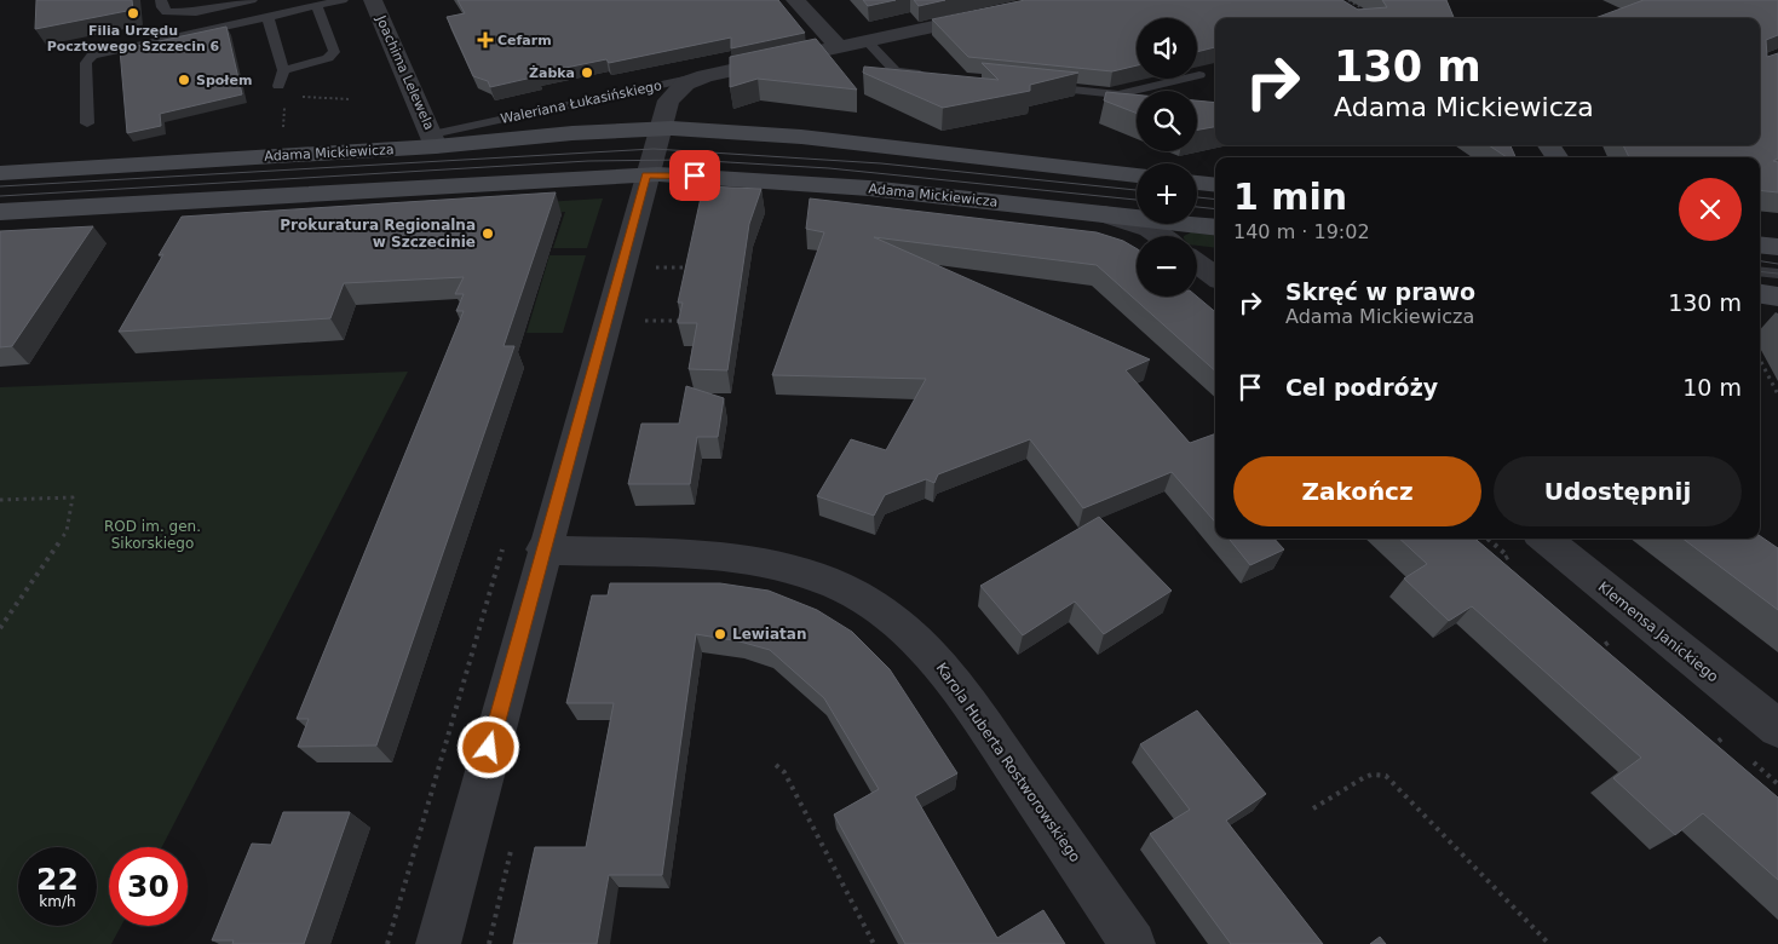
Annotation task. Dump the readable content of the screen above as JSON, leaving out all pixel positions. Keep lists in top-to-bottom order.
{
  "streets": {
    "street": [
      "Joachima Lelewela",
      "Waleriana Łukasińskiego",
      "Adama Mickiewicza",
      "Klemensa Janickiego",
      "Karola Huberta Rostworowskiego"
    ]
  },
  "crossings": [
    ["Joachima Lelewela", "Waleriana Łukasińskiego"],
    ["Joachima Lelewela", "Adama Mickiewicza"],
    ["Waleriana Łukasińskiego", "Adama Mickiewicza"]
  ],
  "parks": ["ROD im. gen. Sikorskiego"],
  "places": {
    "other": [
      "Filia Urzędu Pocztowego Szczecin 6",
      "Żabka",
      "Społem",
      "Prokuratura Regionalna w Szczecinie",
      "Lewiatan"
    ],
    "health": ["Cefarm"]
  },
  "page": {
    "map_buttons": ["+", "−"],
    "turn": ["130 m", "Adama Mickiewicza"],
    "heading": ["1 min", "140 m · 19:02"],
    "list": [
      {
        "name": "Skręć w prawo",
        "note": "Adama Mickiewicza",
        "value": "130 m"
      },
      {
        "name": "Cel podróży",
        "value": "10 m"
      }
    ],
    "buttons": ["Zakończ", "Udostępnij"],
    "speed": "22 km/h",
    "limit": "30"
  }
}
